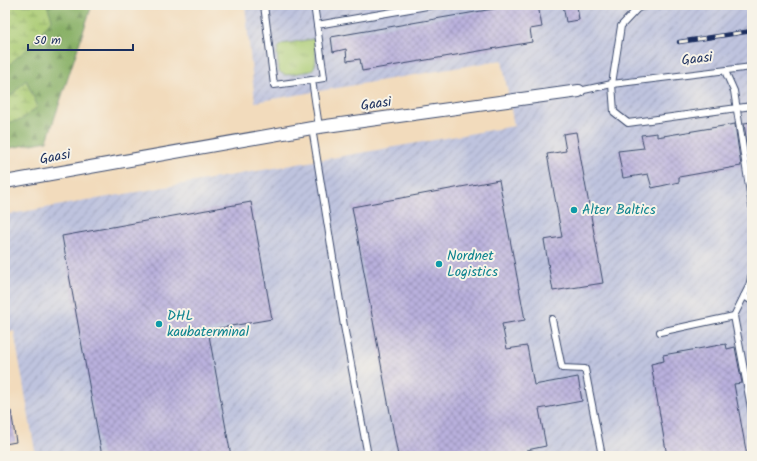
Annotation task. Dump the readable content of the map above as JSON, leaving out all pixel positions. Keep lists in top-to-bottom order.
{
  "streets": {
    "street": ["Gaasi"]
  },
  "places": ["Alter Baltics", "Nordnet Logistics", "DHL kaubaterminal"],
  "scale_bar": "50 m"
}
